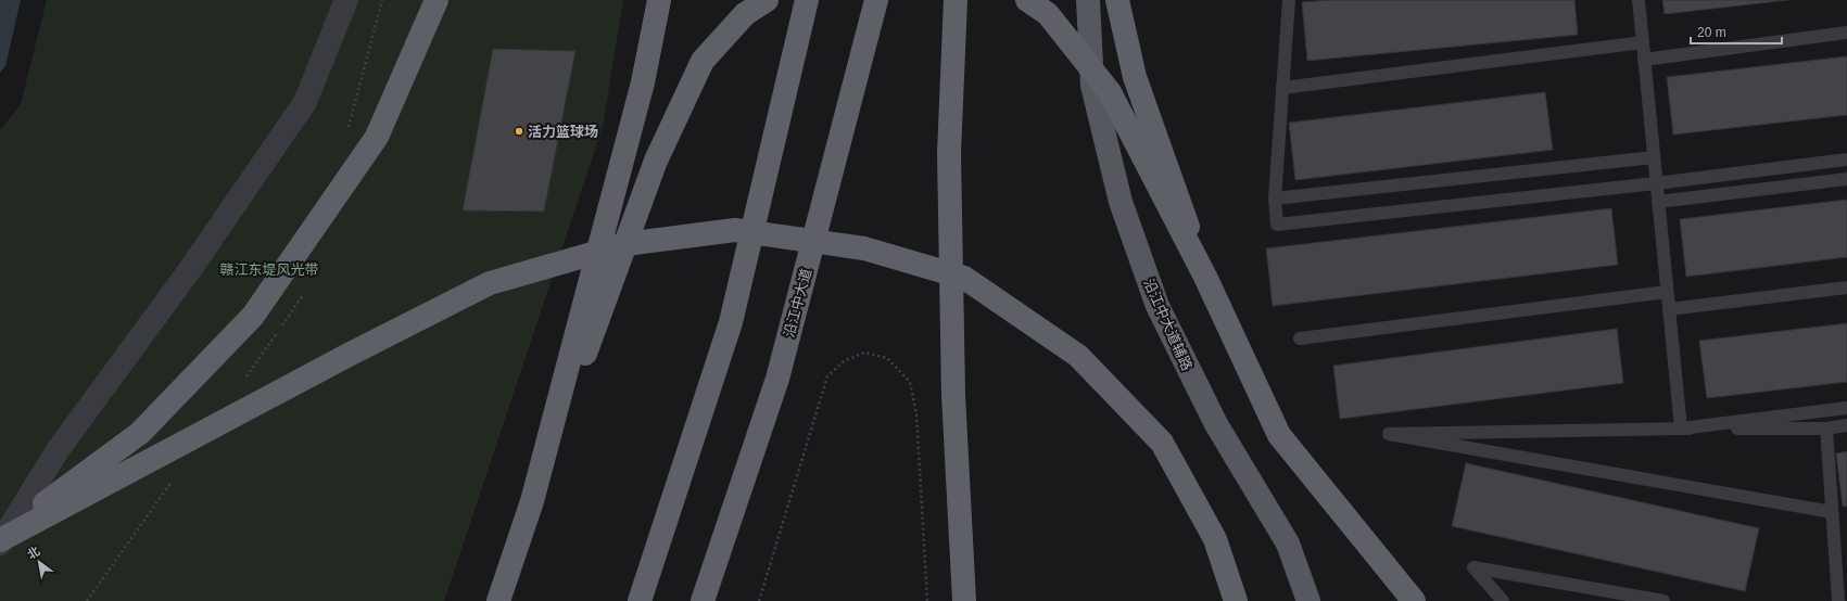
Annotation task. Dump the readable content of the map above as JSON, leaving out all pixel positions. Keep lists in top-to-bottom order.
{
  "streets": {
    "highway": ["沿江中大道"],
    "main road": ["沿江中大道辅路"]
  },
  "parks": ["赣江东堤风光带"],
  "places": ["活力篮球场"],
  "scale_bar": "20 m",
  "north": "top left"
}
